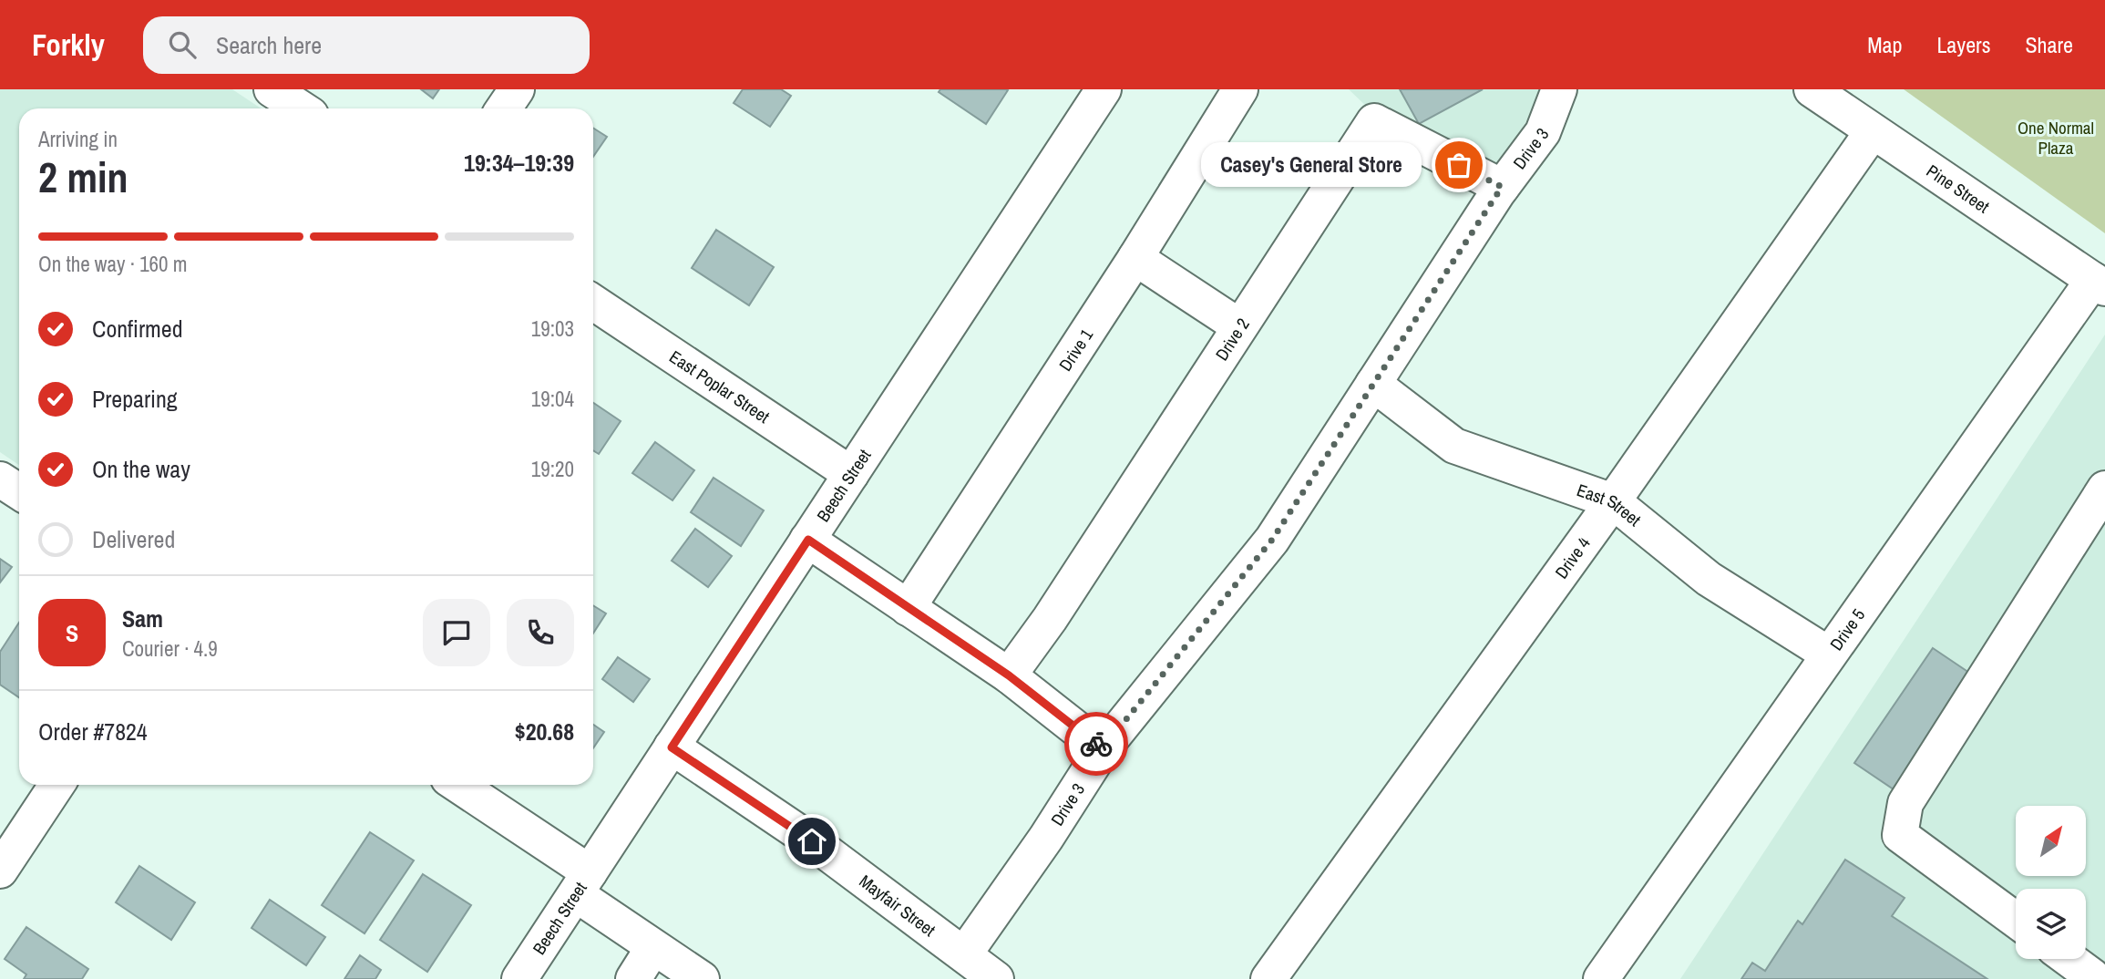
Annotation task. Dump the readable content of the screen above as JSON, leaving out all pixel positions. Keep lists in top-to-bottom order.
{
  "streets": {
    "street": [
      "Drive 3",
      "Pine Street",
      "Drive 2",
      "Drive 1",
      "East Poplar Street",
      "Beech Street",
      "East Street",
      "Drive 4",
      "Drive 5",
      "Mayfair Street"
    ]
  },
  "crossings": [
    ["Drive 3", "Drive 2"],
    ["Drive 3", "East Street"],
    ["Drive 3", "Mayfair Street"],
    ["Pine Street", "Drive 4"],
    ["Pine Street", "Drive 5"],
    ["East Poplar Street", "Beech Street"],
    ["Beech Street", "Mayfair Street"],
    ["East Street", "Drive 4"],
    ["East Street", "Drive 5"]
  ],
  "parks": ["One Normal Plaza"],
  "places": ["Casey's General Store"],
  "north": "top right",
  "page": {
    "header": "Forkly",
    "search": "Search here",
    "nav": ["Map", "Layers", "Share"],
    "heading": ["2 min", "Arriving in", "19:34–19:39"],
    "panel": [
      "Sam",
      "Courier · 4.9",
      "Order #7824",
      "$20.68"
    ],
    "bubble": "Casey's General Store",
    "bar": "On the way · 160 m",
    "list": [
      ["Confirmed", "19:03"],
      ["Preparing", "19:04"],
      ["On the way", "19:20"],
      "Delivered"
    ],
    "round": "S"
  }
}
